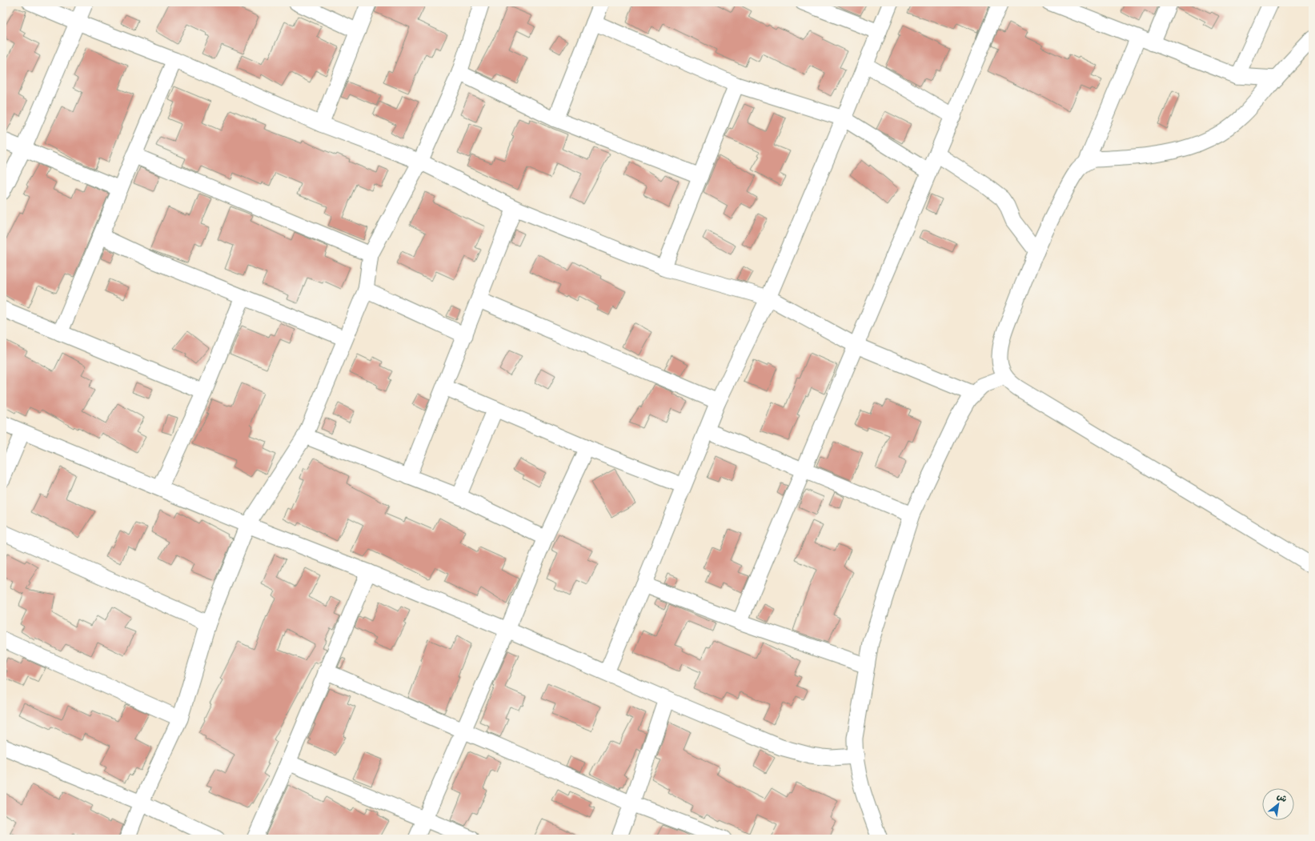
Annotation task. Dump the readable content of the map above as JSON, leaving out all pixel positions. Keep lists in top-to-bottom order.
{
  "north": "top right"
}
